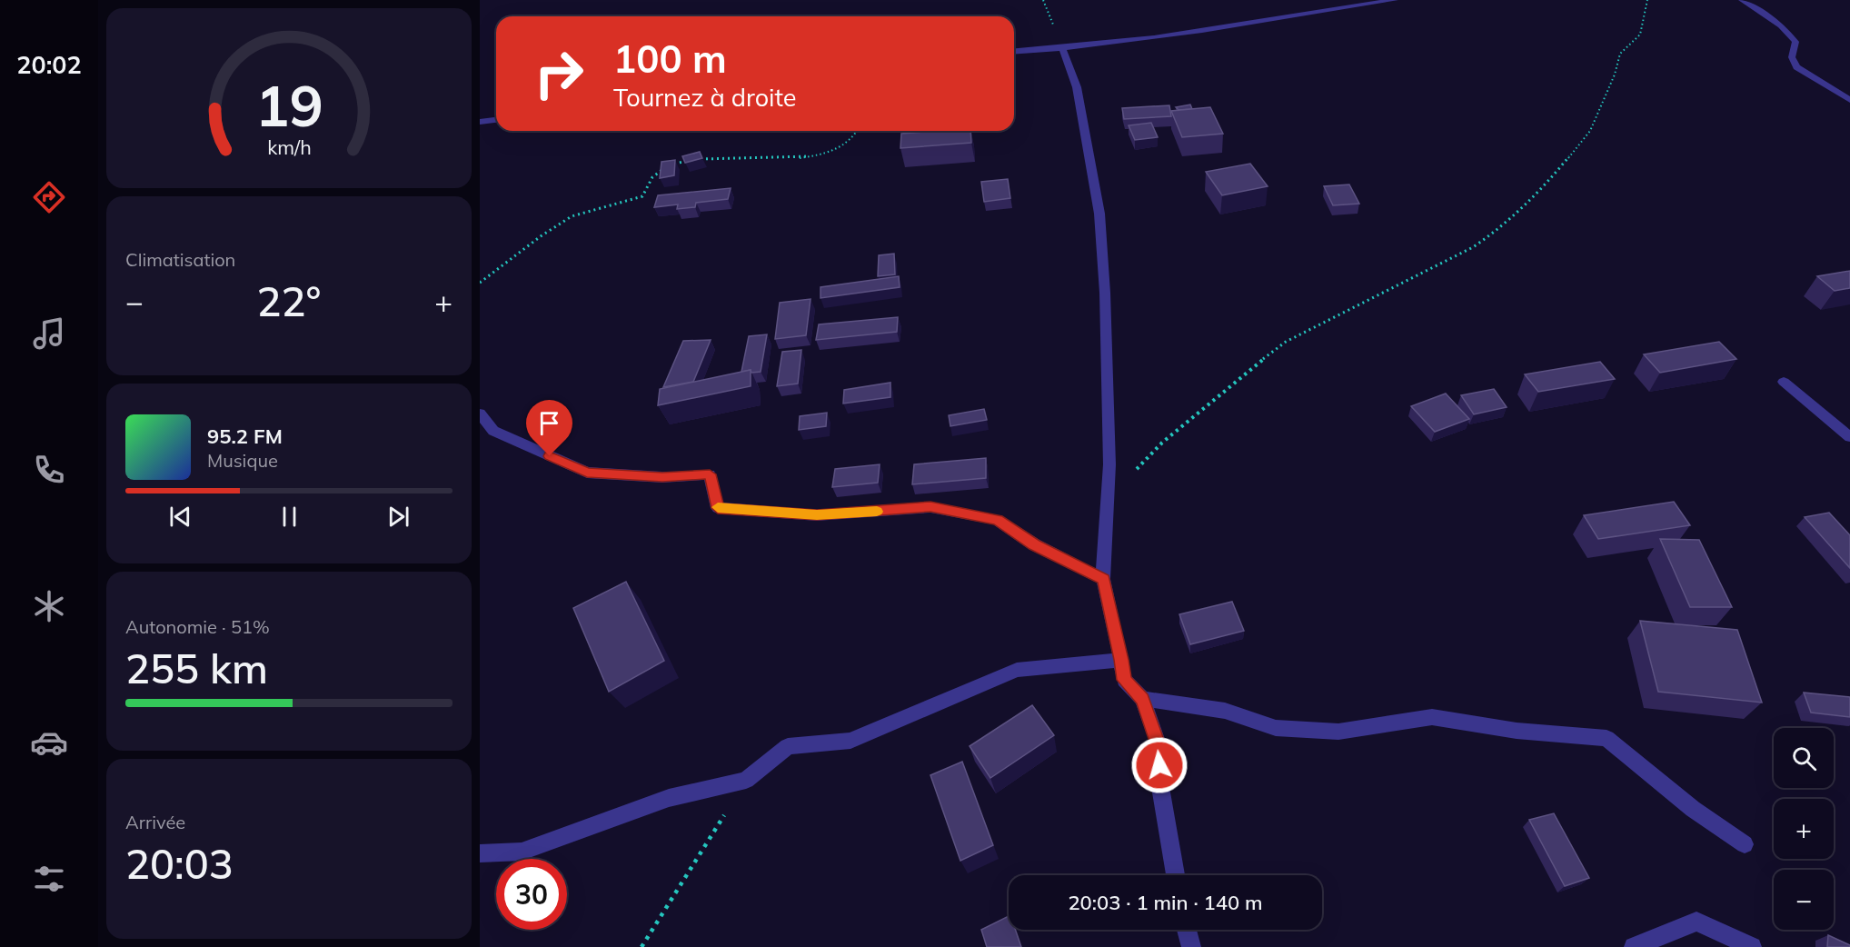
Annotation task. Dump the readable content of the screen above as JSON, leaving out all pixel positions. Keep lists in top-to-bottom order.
{
  "page": {
    "tabs": "20:02",
    "turn": ["100 m", "Tournez à droite"],
    "tile": [
      "Climatisation",
      ["Autonomie · 51%", "255 km"],
      ["Arrivée", "20:03"]
    ],
    "heat": ["−", "22°", "+"],
    "song": ["95.2 FM", "Musique"],
    "map_buttons": ["+", "−"],
    "limit": "30",
    "trip": "20:03 · 1 min · 140 m",
    "gauge": ["19", "km/h"]
  }
}
